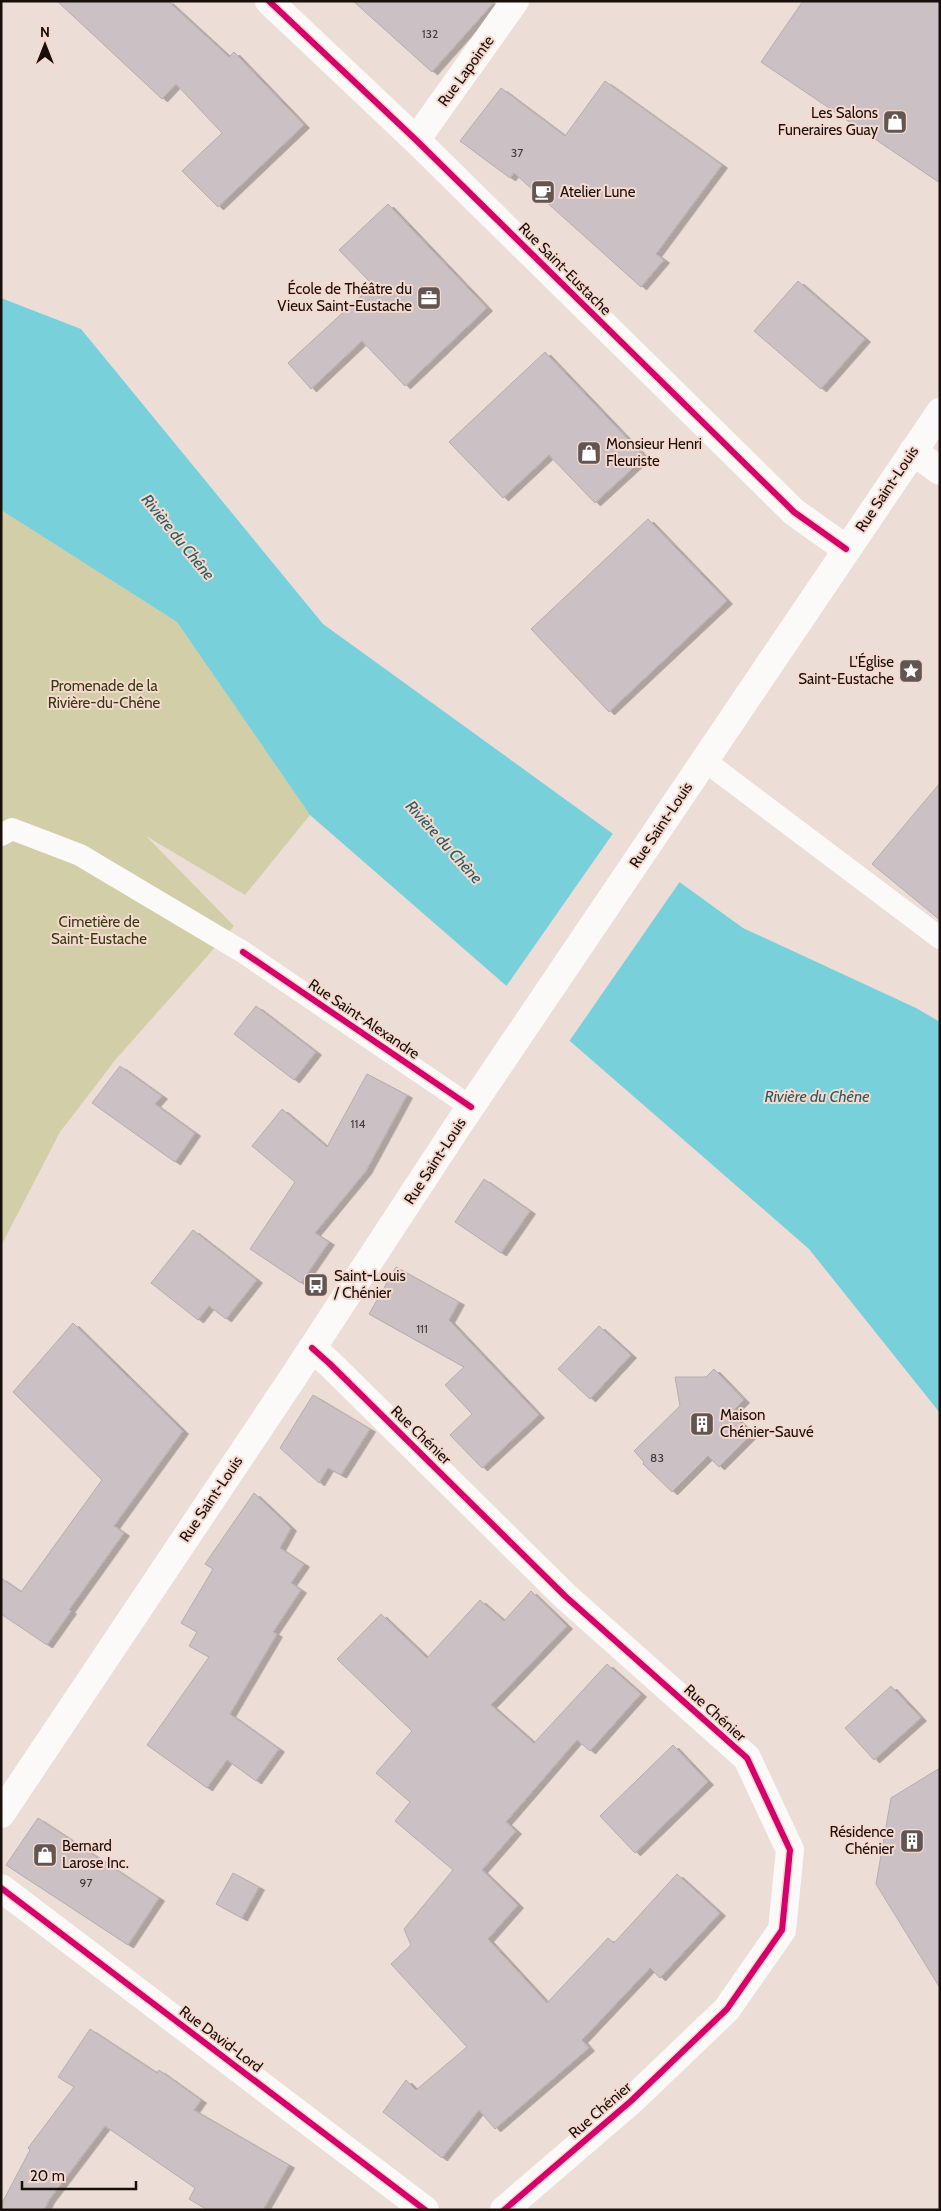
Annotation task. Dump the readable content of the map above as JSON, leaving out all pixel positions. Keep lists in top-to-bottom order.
{
  "streets": {
    "street": [
      "Rue Lapointe",
      "Rue Saint-Eustache",
      "Rue Saint-Louis",
      "Rue Chénier",
      "Rue David-Lord"
    ],
    "lane": ["Rue Saint-Alexandre"]
  },
  "crossings": [
    ["Rue Lapointe", "Rue Saint-Eustache"],
    ["Rue Saint-Eustache", "Rue Saint-Louis"],
    ["Rue Saint-Louis", "Rue Saint-Alexandre"],
    ["Rue Saint-Louis", "Rue Chénier"]
  ],
  "water": ["Rivière du Chêne"],
  "parks": ["Promenade de la Rivière-du-Chêne", "Cimetière de Saint-Eustache"],
  "places": {
    "shop": ["Les Salons Funeraires Guay", "Monsieur Henri Fleuriste", "Bernard Larose Inc."],
    "cafe": ["Atelier Lune"],
    "office": ["École de Théâtre du Vieux Saint-Eustache"],
    "place": ["L'Église Saint-Eustache"],
    "bus stop": ["Saint-Louis / Chénier"],
    "building": ["Maison Chénier-Sauvé", "Résidence Chénier"]
  },
  "house_numbers": [
    "132",
    "37",
    "114",
    "111",
    "83",
    "97"
  ],
  "scale_bar": "20 m",
  "north": "top"
}
